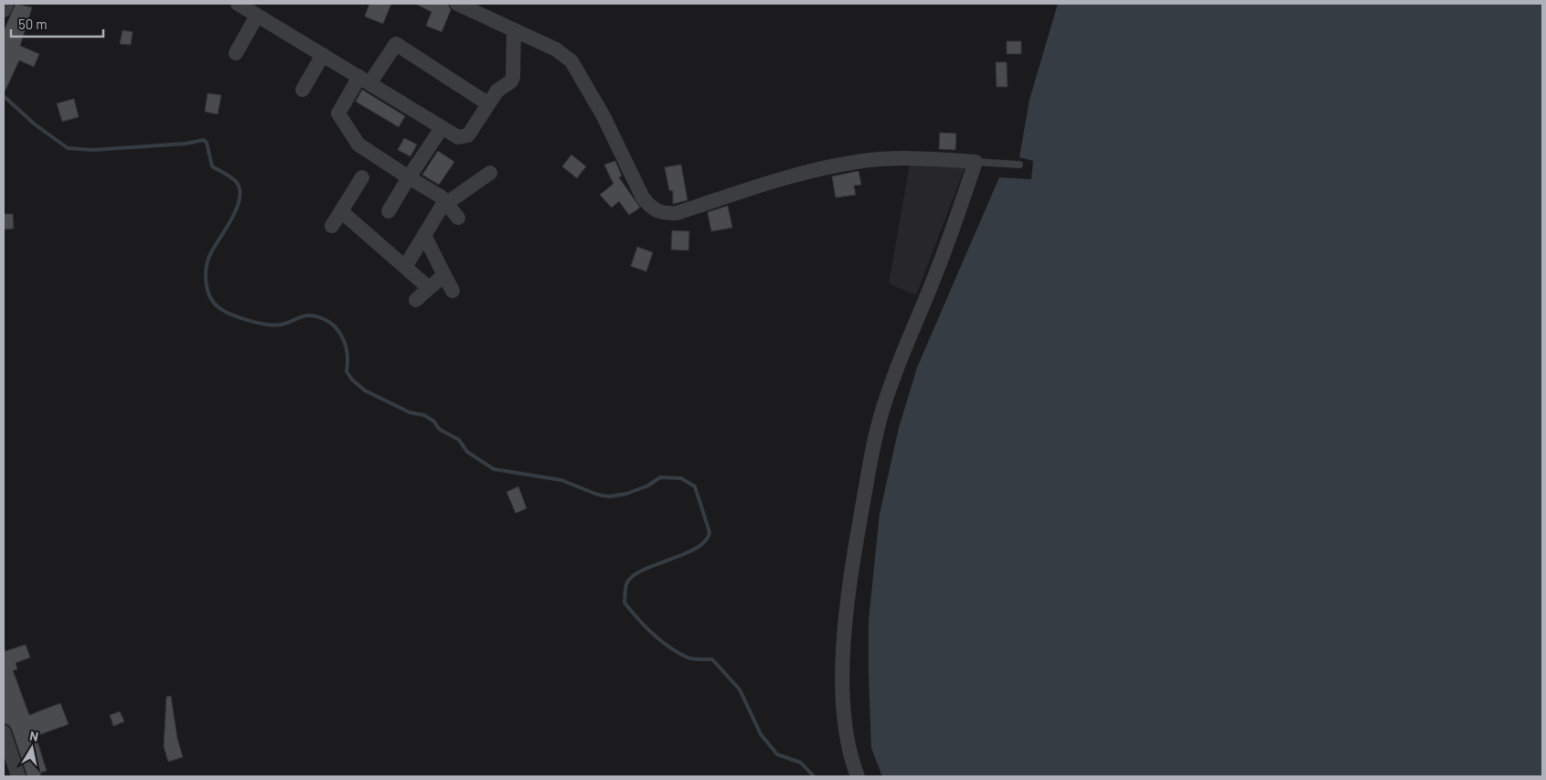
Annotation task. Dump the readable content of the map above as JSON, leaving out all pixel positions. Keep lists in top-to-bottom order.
{
  "scale_bar": "50 m",
  "north": "top"
}
